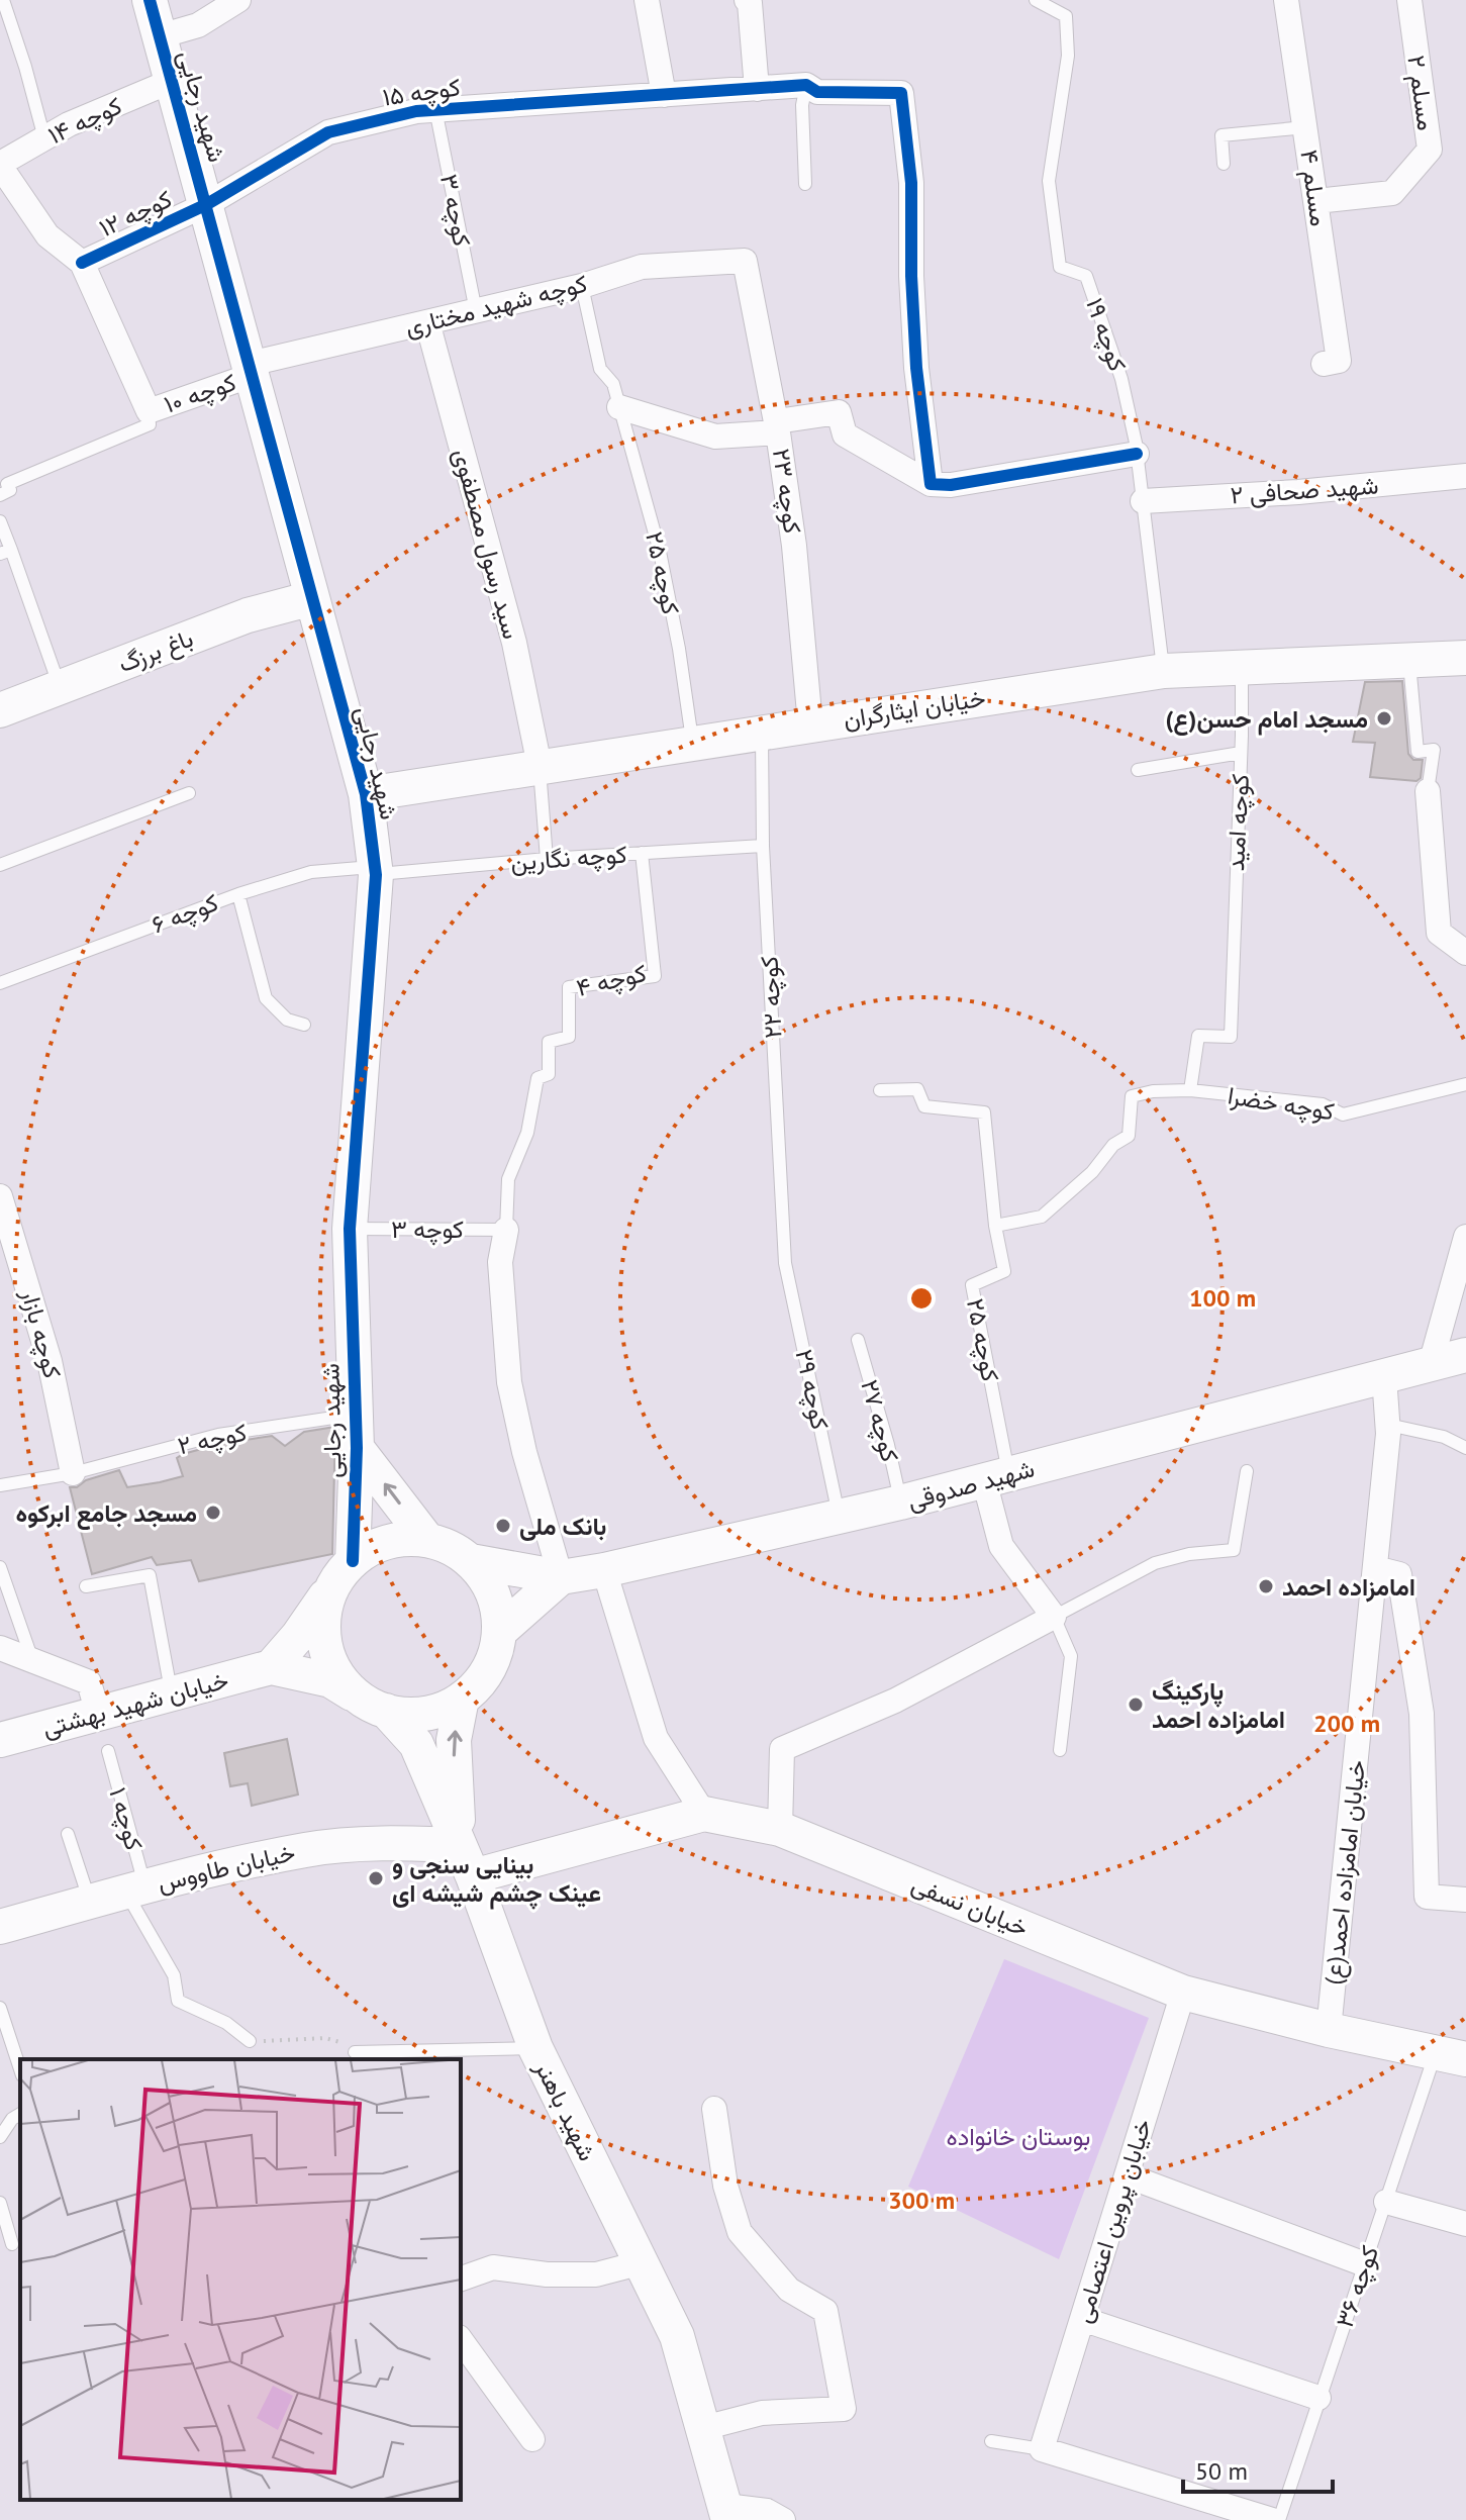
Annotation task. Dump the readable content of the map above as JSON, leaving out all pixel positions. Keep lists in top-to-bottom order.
{
  "streets": {
    "street": [
      "کوچه ۱۵",
      "مسلم ۲",
      "شهید رجایی",
      "کوچه ۱۴",
      "مسلم ۴",
      "کوچه ۱۲",
      "کوچه شهید مختاری",
      "کوچه ۱۰",
      "شهید صحافی ۲",
      "کوچه ۲۳",
      "سید رسول مصطفوی",
      "باغ برزگ",
      "خیابان ایثارگران",
      "کوچه بازار",
      "شهید صدوقی",
      "خیابان شهید بهشتی",
      "خیابان طاووس",
      "خیابان امامزاده احمد(ع)",
      "خیابان نسفی",
      "شهید باهنر",
      "خیابان پروین اعتصامی"
    ],
    "lane": [
      "کوچه ۳",
      "کوچه ۱۹",
      "کوچه ۲۵",
      "کوچه امید",
      "کوچه نگارین",
      "کوچه ۶",
      "کوچه ۴",
      "کوچه ۲۲",
      "کوچه خضرا",
      "کوچه ۲۹",
      "کوچه ۲۷",
      "کوچه ۲",
      "کوچه ۱",
      "کوچه ۳۶"
    ]
  },
  "crossings": [
    ["کوچه ۱۵", "شهید رجایی"],
    ["کوچه ۱۵", "کوچه ۳"],
    ["کوچه ۱۵", "کوچه ۱۲"],
    ["مسلم ۲", "مسلم ۴"],
    ["شهید رجایی", "کوچه ۱۴"],
    ["شهید رجایی", "کوچه ۳"],
    ["شهید رجایی", "کوچه ۱۲"],
    ["شهید رجایی", "کوچه شهید مختاری"],
    ["شهید رجایی", "کوچه ۱۰"],
    ["شهید رجایی", "باغ برزگ"],
    ["شهید رجایی", "خیابان ایثارگران"],
    ["شهید رجایی", "کوچه نگارین"],
    ["شهید رجایی", "کوچه ۶"],
    ["شهید رجایی", "کوچه ۲"],
    ["شهید رجایی", "شهید صدوقی"],
    ["شهید رجایی", "شهید باهنر"],
    ["کوچه ۳", "کوچه شهید مختاری"],
    ["کوچه ۳", "کوچه ۴"],
    ["کوچه شهید مختاری", "کوچه ۱۰"],
    ["کوچه شهید مختاری", "کوچه ۲۳"],
    ["کوچه شهید مختاری", "سید رسول مصطفوی"],
    ["کوچه ۱۹", "شهید صحافی ۲"],
    ["کوچه ۱۹", "خیابان ایثارگران"],
    ["کوچه ۲۳", "خیابان ایثارگران"],
    ["سید رسول مصطفوی", "خیابان ایثارگران"],
    ["کوچه ۲۵", "خیابان ایثارگران"],
    ["کوچه ۲۵", "کوچه خضرا"],
    ["کوچه ۲۵", "شهید صدوقی"],
    ["خیابان ایثارگران", "کوچه امید"],
    ["خیابان ایثارگران", "کوچه ۲۲"],
    ["کوچه امید", "کوچه خضرا"],
    ["کوچه نگارین", "کوچه ۶"],
    ["کوچه نگارین", "کوچه ۴"],
    ["کوچه نگارین", "کوچه ۲۲"],
    ["کوچه ۲۲", "کوچه ۲۹"],
    ["کوچه بازار", "کوچه ۲"],
    ["کوچه ۲۹", "شهید صدوقی"],
    ["کوچه ۲۷", "شهید صدوقی"],
    ["شهید صدوقی", "خیابان امامزاده احمد(ع)"],
    ["شهید صدوقی", "شهید باهنر"],
    ["کوچه ۱", "خیابان طاووس"],
    ["خیابان طاووس", "شهید باهنر"],
    ["خیابان امامزاده احمد(ع)", "خیابان نسفی"],
    ["خیابان نسفی", "شهید باهنر"],
    ["خیابان نسفی", "خیابان پروین اعتصامی"],
    ["خیابان نسفی", "کوچه ۳۶"]
  ],
  "parks": ["بوستان خانواده"],
  "places": [
    "مسجد امام حسن(ع)",
    "مسجد جامع ابرکوه",
    "بانک ملی",
    "امامزاده احمد",
    "پارکینگ امامزاده احمد",
    "بینایی سنجی و عینک چشم شیشه ای"
  ],
  "scale_bar": "50 m",
  "rings": ["100 m", "200 m", "300 m"]
}
